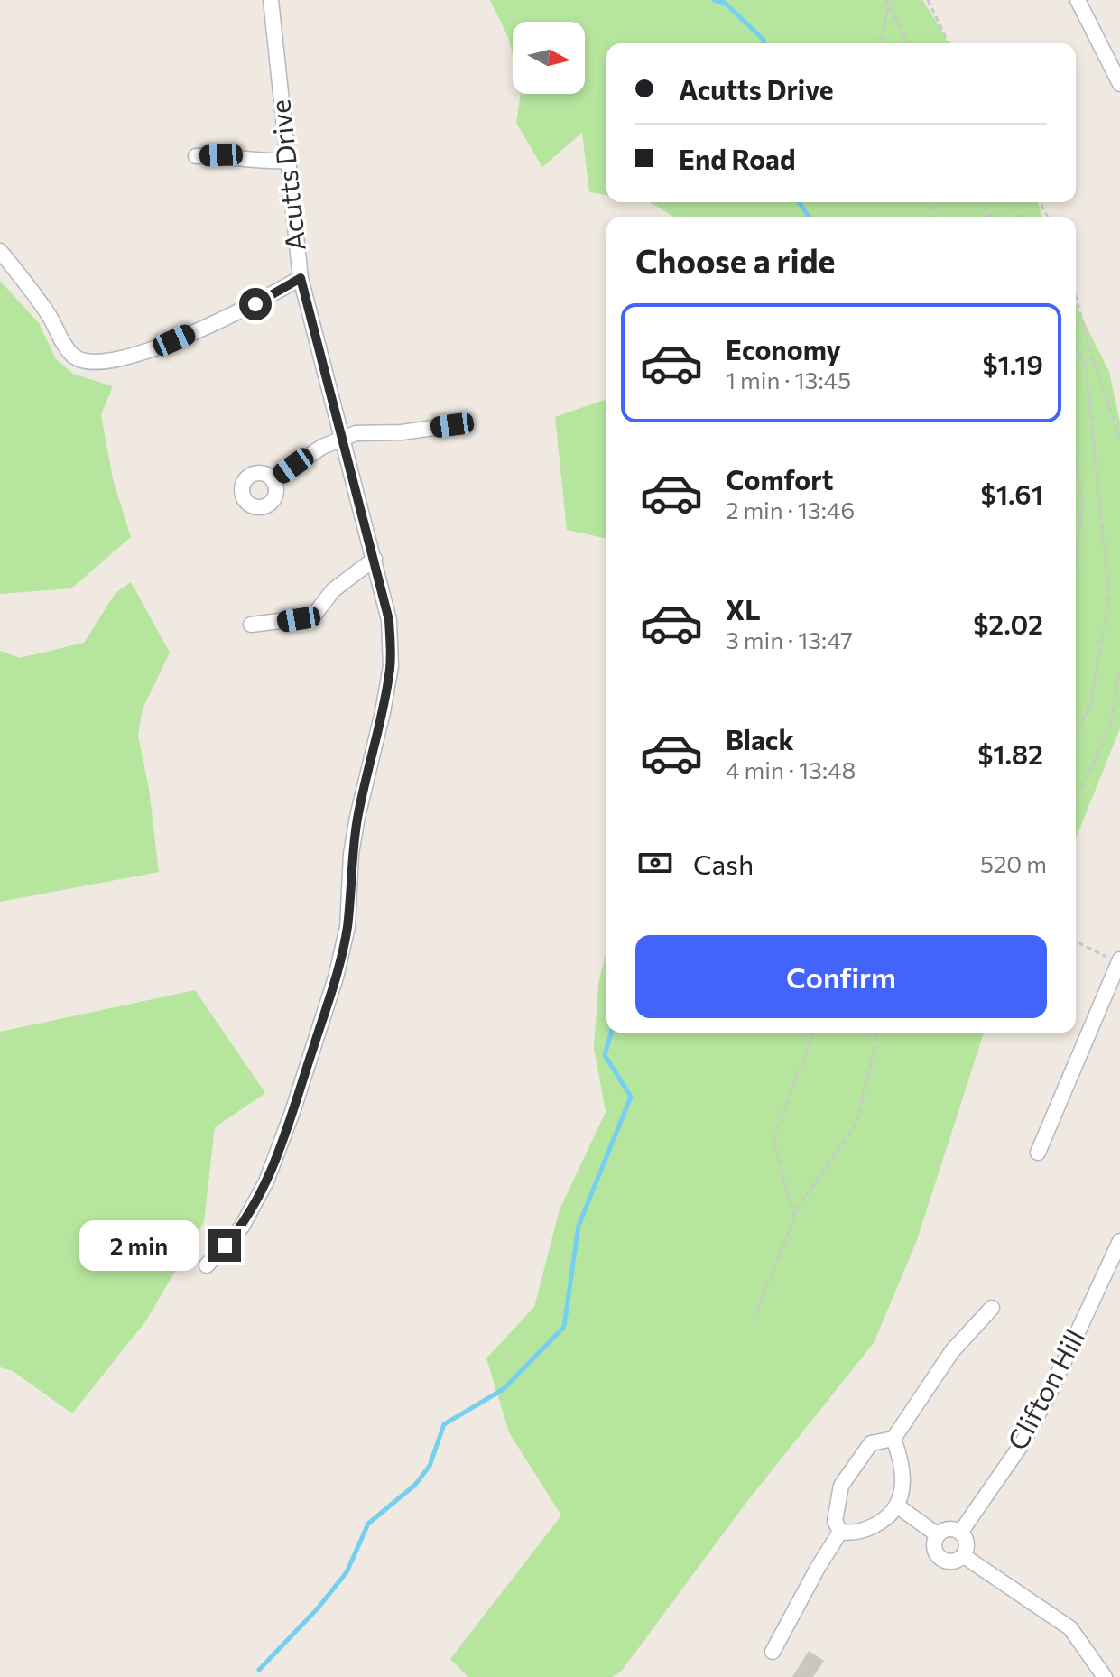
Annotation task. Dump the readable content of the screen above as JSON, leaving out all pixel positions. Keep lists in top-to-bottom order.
{
  "streets": {
    "street": ["Acutts Drive", "Clifton Hill"]
  },
  "north": "right",
  "page": {
    "banner": ["Acutts Drive", "End Road"],
    "heading": "Choose a ride",
    "list": [
      {
        "name": "Economy",
        "note": "1 min · 13:45",
        "value": "$1.19"
      },
      {
        "name": "Comfort",
        "note": "2 min · 13:46",
        "value": "$1.61"
      },
      {
        "name": "XL",
        "note": "3 min · 13:47",
        "value": "$2.02"
      },
      {
        "name": "Black",
        "note": "4 min · 13:48",
        "value": "$1.82"
      }
    ],
    "pay": ["Cash", "520 m"],
    "buttons": "Confirm",
    "bubble": "2 min"
  }
}
